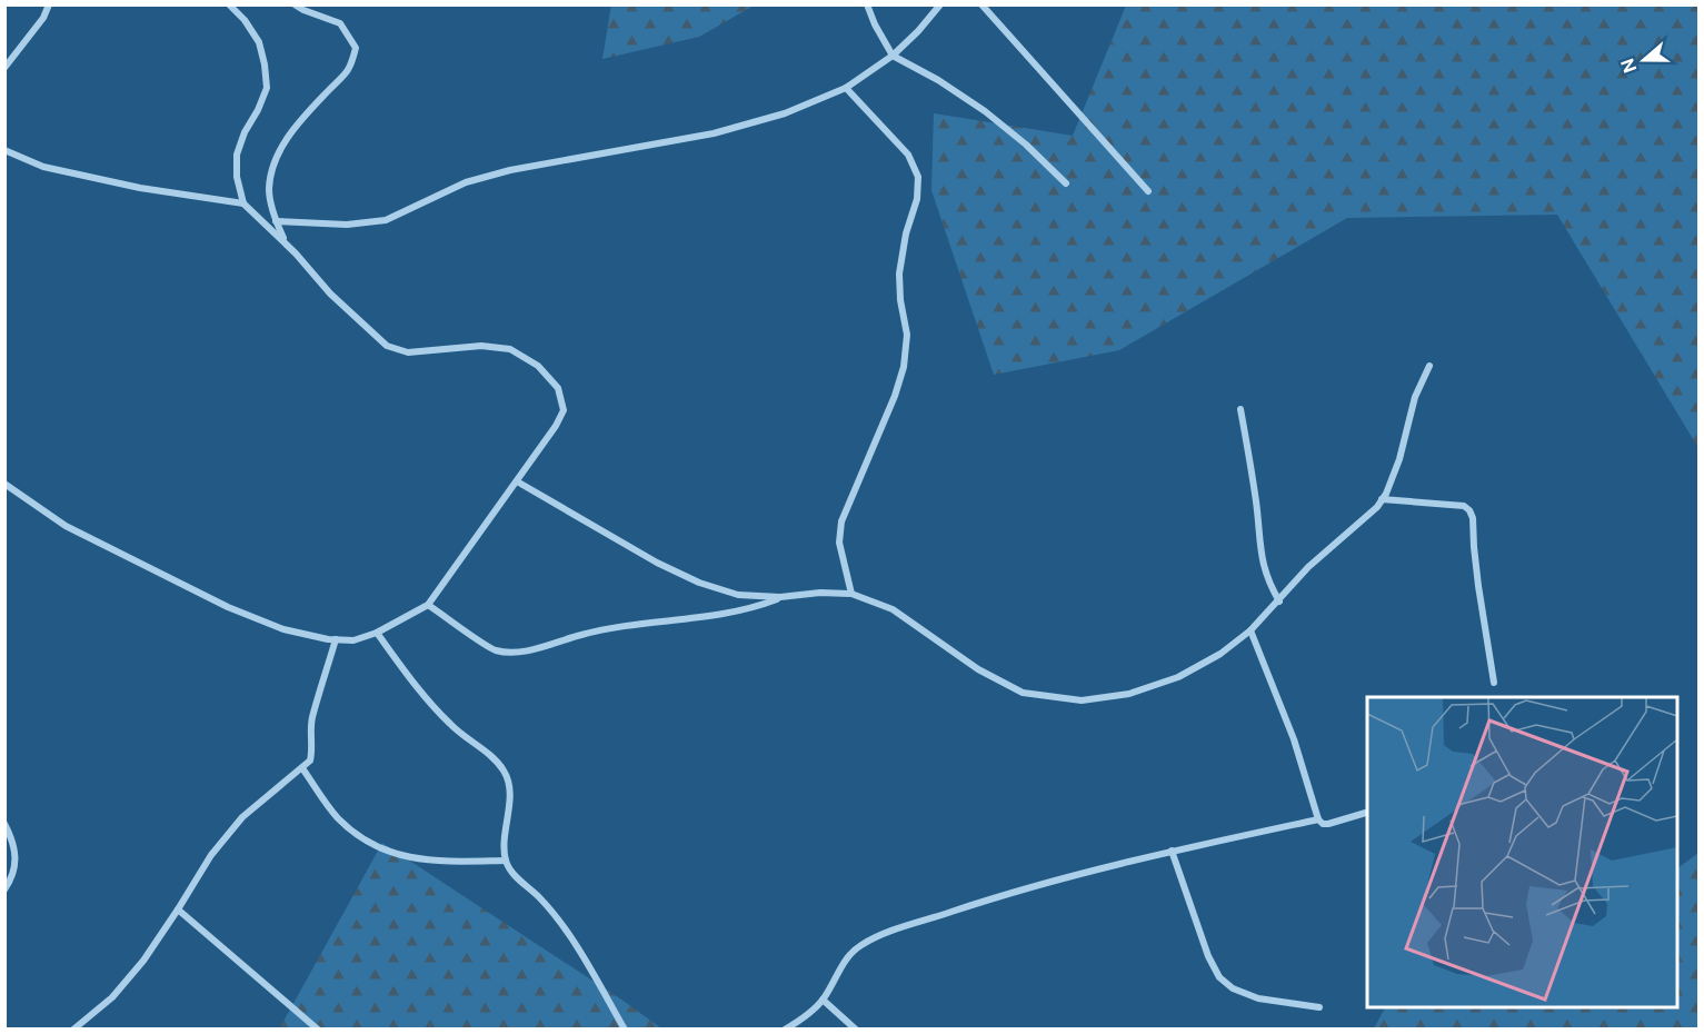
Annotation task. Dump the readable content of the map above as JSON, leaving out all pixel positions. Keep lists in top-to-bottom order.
{
  "north": "left"
}
